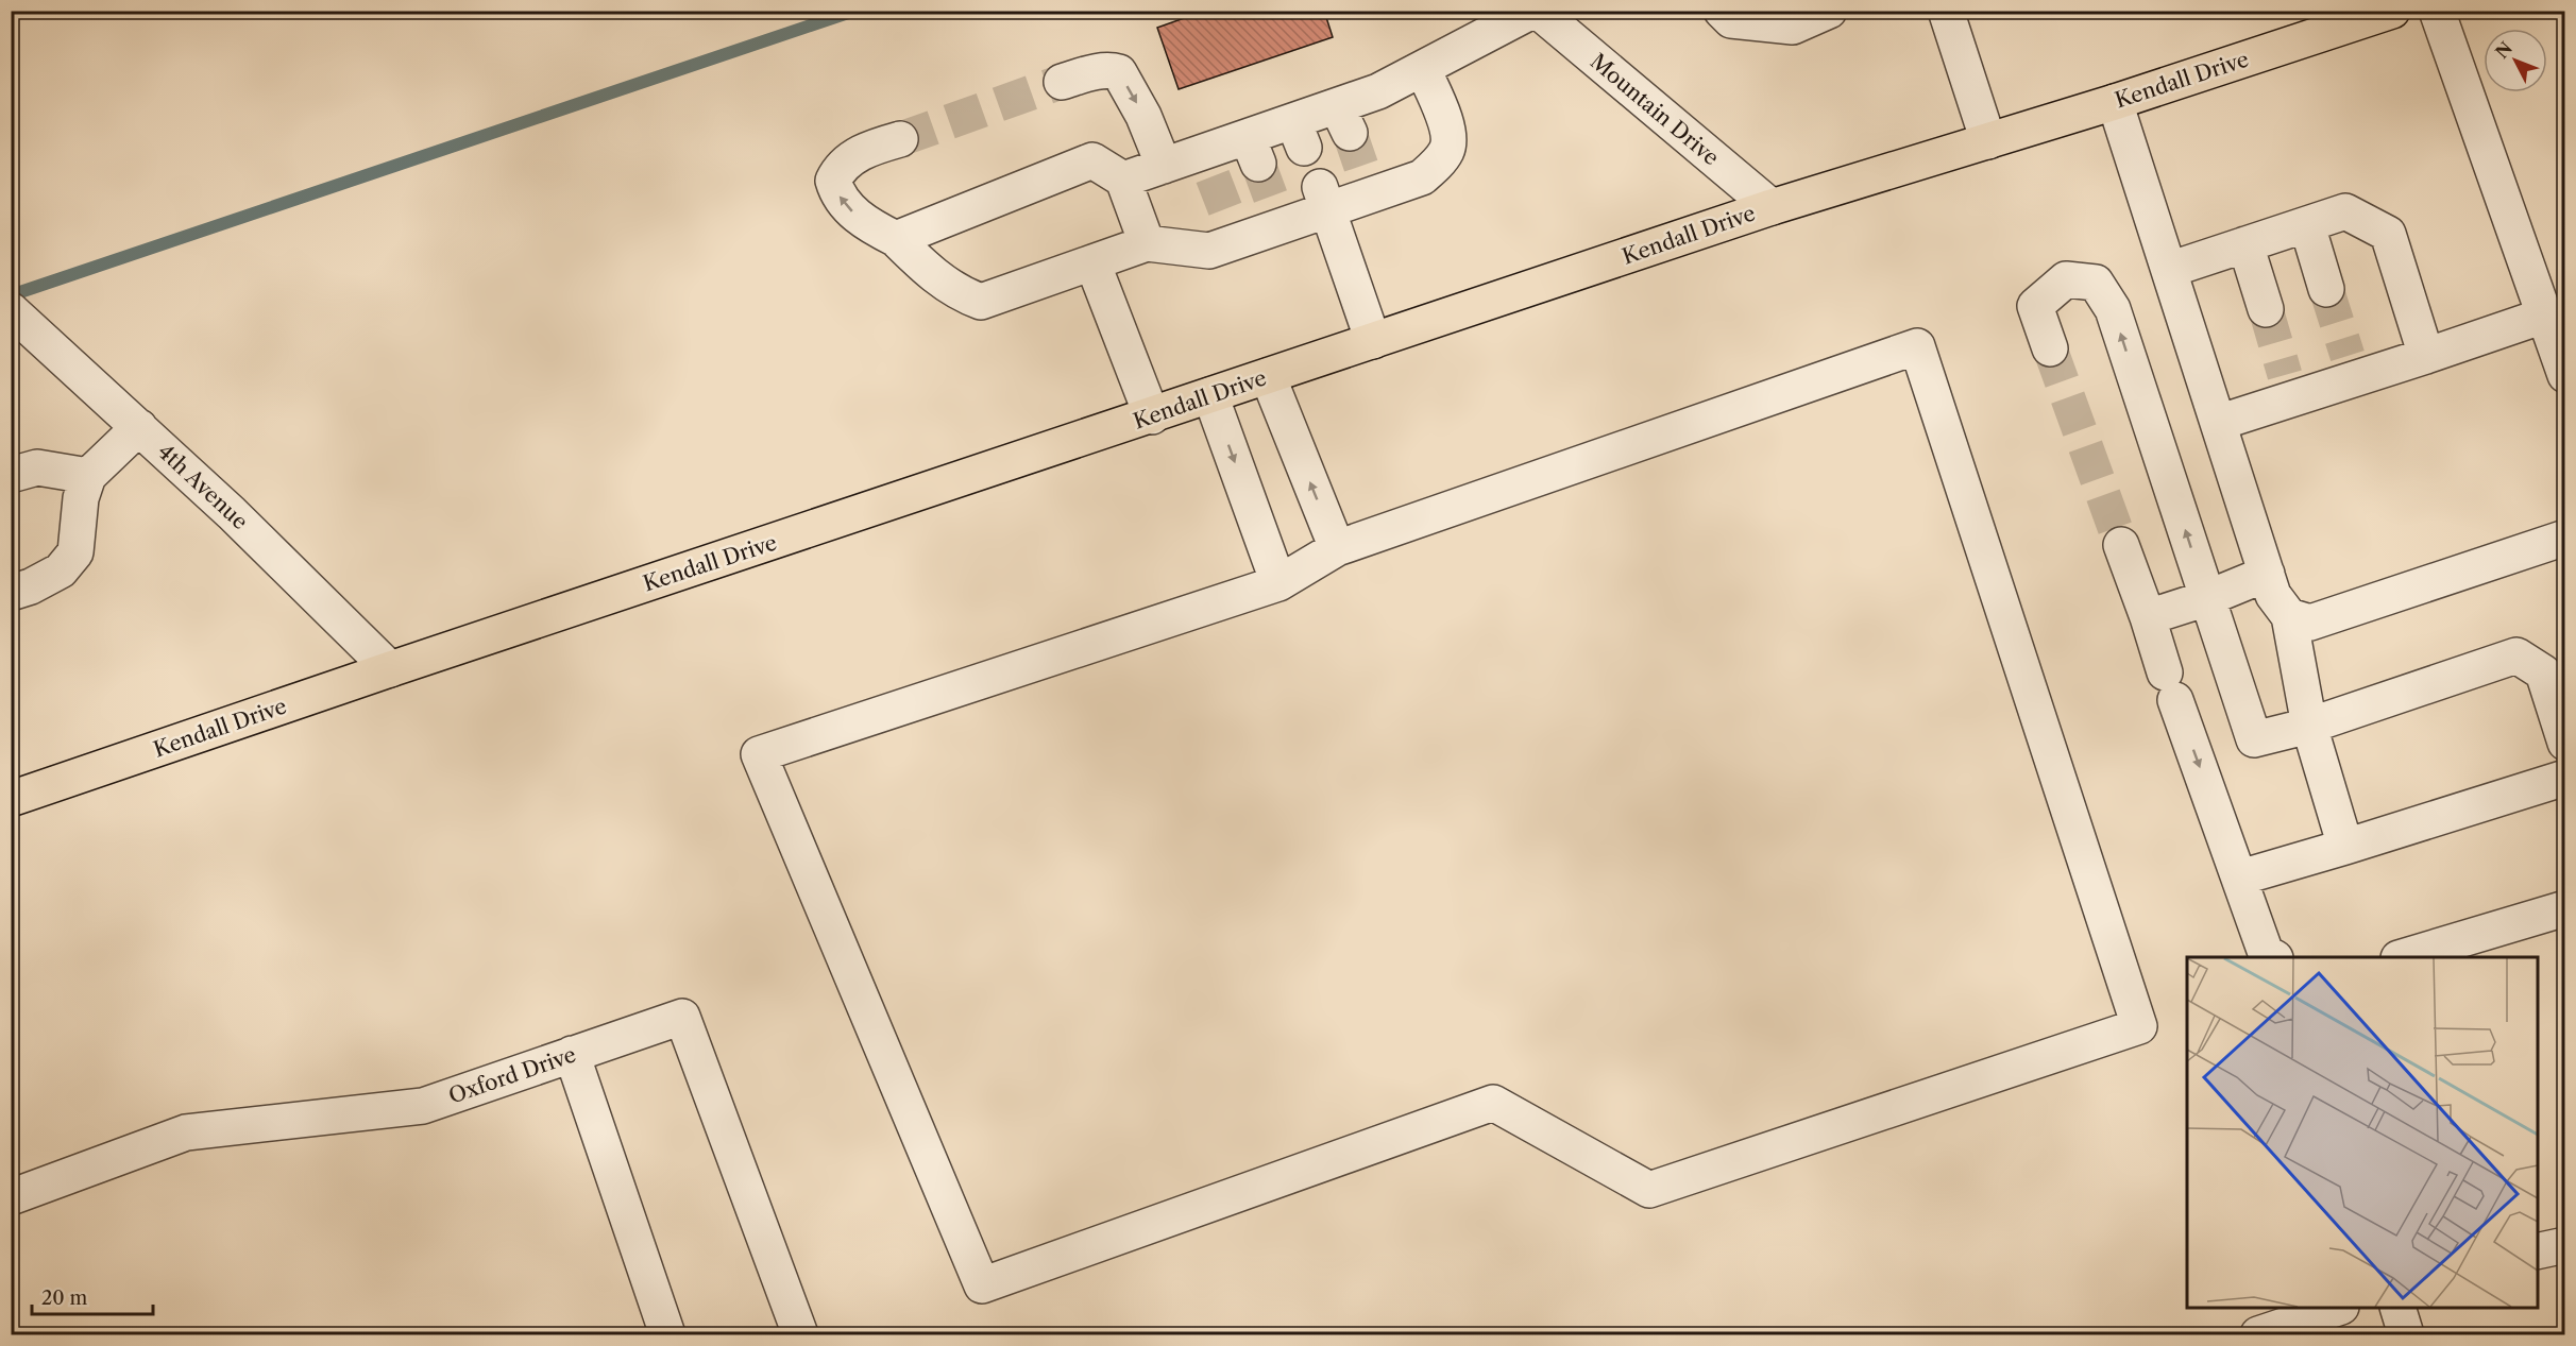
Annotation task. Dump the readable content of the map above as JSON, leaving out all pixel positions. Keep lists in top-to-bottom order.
{
  "streets": {
    "main road": ["Kendall Drive"],
    "street": ["Mountain Drive", "4th Avenue", "Oxford Drive"]
  },
  "crossings": [
    ["Kendall Drive", "Mountain Drive"],
    ["Kendall Drive", "4th Avenue"]
  ],
  "scale_bar": "20 m",
  "north": "top left"
}
